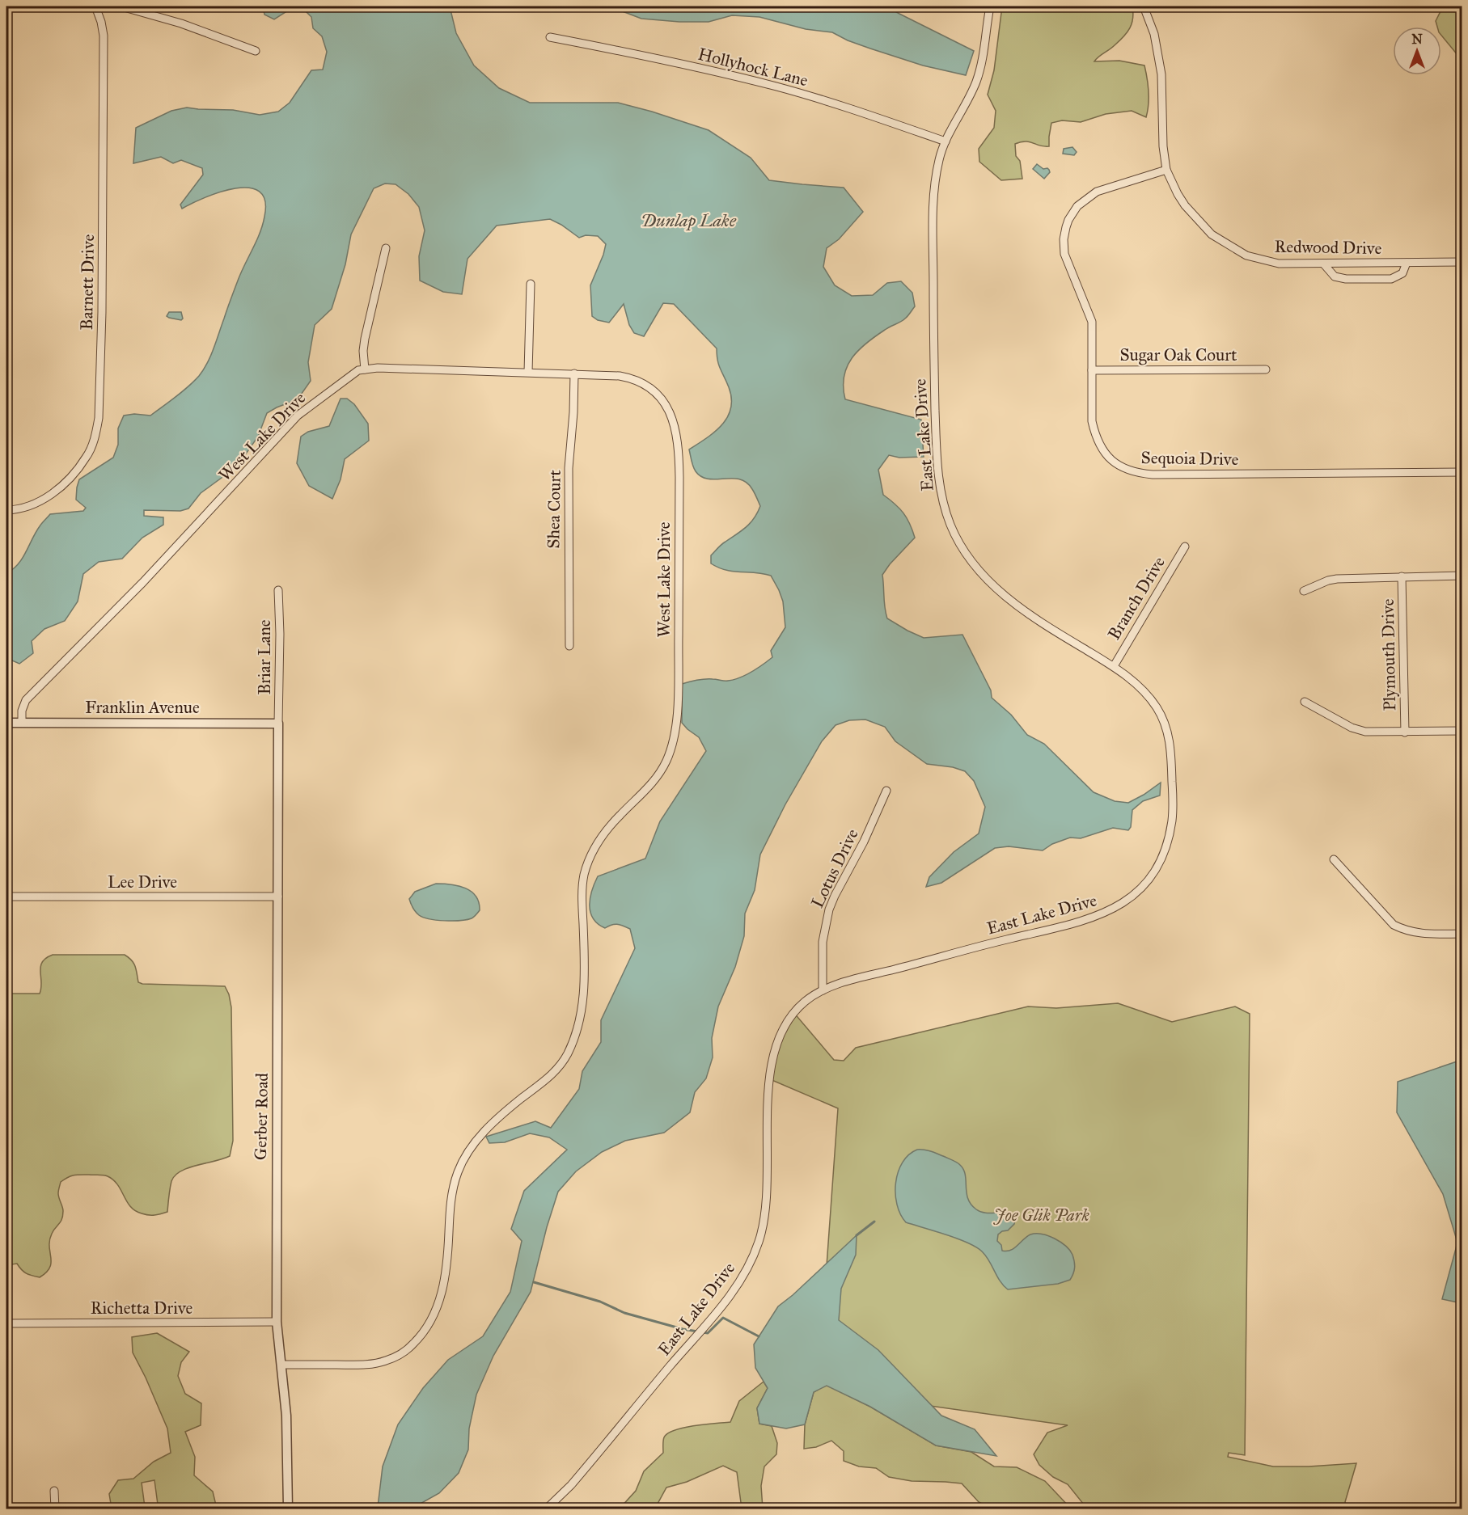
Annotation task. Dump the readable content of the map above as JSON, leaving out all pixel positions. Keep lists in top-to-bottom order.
{
  "streets": {
    "street": [
      "Hollyhock Lane",
      "Redwood Drive",
      "Barnett Drive",
      "Sugar Oak Court",
      "East Lake Drive",
      "West Lake Drive",
      "Sequoia Drive",
      "Shea Court",
      "Branch Drive",
      "Plymouth Drive",
      "Briar Lane",
      "Franklin Avenue",
      "Lotus Drive",
      "Lee Drive",
      "Gerber Road",
      "Richetta Drive"
    ]
  },
  "crossings": [
    ["Hollyhock Lane", "East Lake Drive"],
    ["Redwood Drive", "Sequoia Drive"],
    ["Sugar Oak Court", "Sequoia Drive"],
    ["East Lake Drive", "Branch Drive"],
    ["East Lake Drive", "Lotus Drive"],
    ["West Lake Drive", "Shea Court"],
    ["West Lake Drive", "Franklin Avenue"],
    ["West Lake Drive", "Gerber Road"],
    ["Briar Lane", "Franklin Avenue"],
    ["Briar Lane", "Gerber Road"],
    ["Franklin Avenue", "Gerber Road"],
    ["Lee Drive", "Gerber Road"],
    ["Gerber Road", "Richetta Drive"]
  ],
  "water": ["Dunlap Lake"],
  "parks": ["Joe Glik Park"],
  "north": "top"
}
